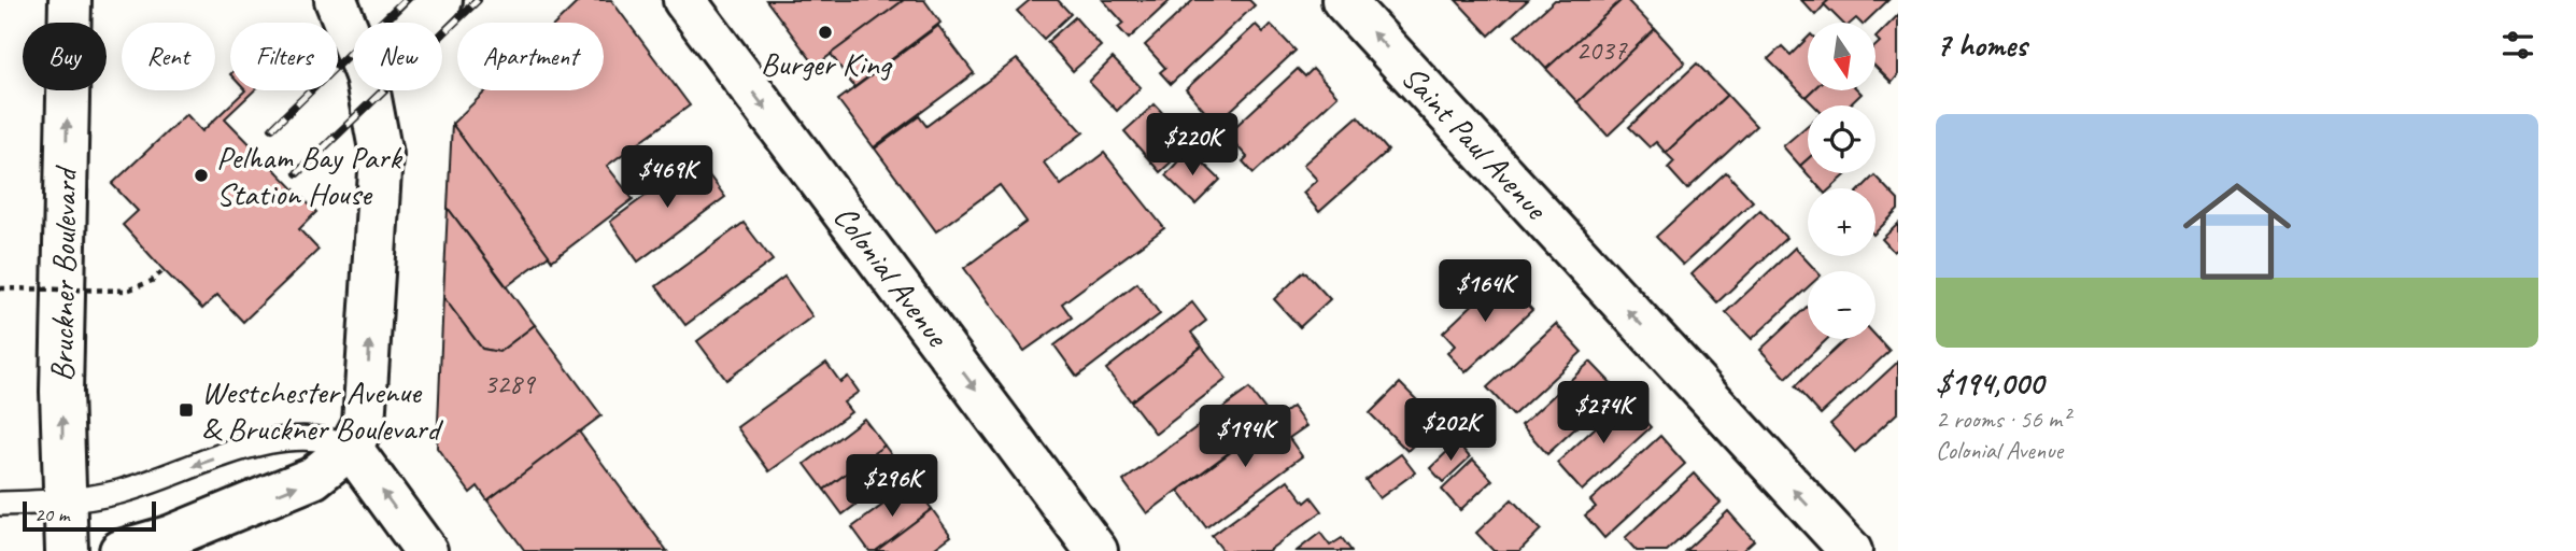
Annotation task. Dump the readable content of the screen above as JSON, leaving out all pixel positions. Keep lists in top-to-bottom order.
{
  "streets": {
    "street": ["Saint Paul Avenue", "Bruckner Boulevard", "Colonial Avenue"]
  },
  "one_way": ["Saint Paul Avenue", "Colonial Avenue"],
  "places": {
    "other": ["Burger King", "Pelham Bay Park Station House"],
    "transit": ["Westchester Avenue & Bruckner Boulevard"]
  },
  "house_numbers": ["2037", "3289"],
  "scale_bar": "20 m",
  "north": "bottom",
  "page": {
    "heading": "7 homes",
    "map_buttons": ["+", "−"],
    "chip": [
      "Buy",
      "Rent",
      "Filters",
      "New",
      "Apartment"
    ],
    "list": [
      {
        "name": "$194,000",
        "note": "2 rooms · 56 m² · Colonial Avenue"
      }
    ],
    "price": [
      "$220K",
      "$469K",
      "$164K",
      "$274K",
      "$202K",
      "$194K",
      "$296K"
    ],
    "scale": "20 m"
  }
}
